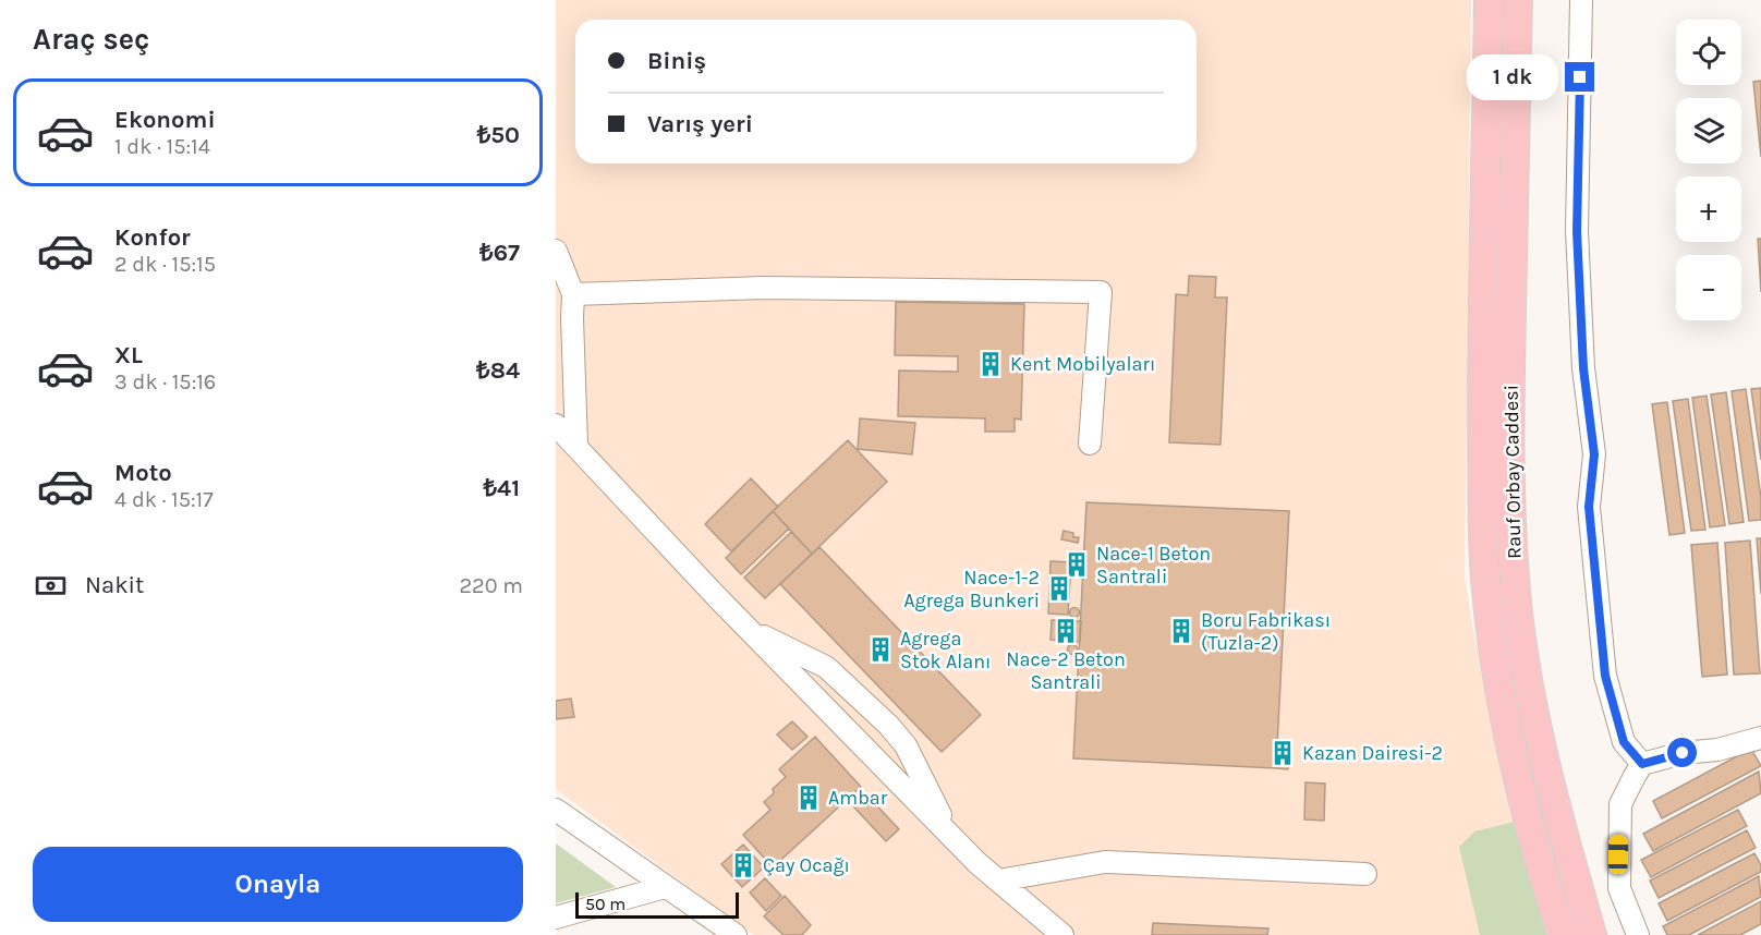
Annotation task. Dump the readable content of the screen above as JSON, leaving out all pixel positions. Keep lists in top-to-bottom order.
{
  "streets": {
    "main road": ["Rauf Orbay Caddesi"]
  },
  "places": {
    "building": [
      "Kent Mobilyaları",
      "Nace-1 Beton Santrali",
      "Nace-1-2 Agrega Bunkeri",
      "Nace-2 Beton Santrali",
      "Boru Fabrikası (Tuzla-2)",
      "Agrega Stok Alanı",
      "Kazan Dairesi-2",
      "Ambar",
      "Çay Ocağı"
    ]
  },
  "scale_bar": "50 m",
  "page": {
    "heading": "Araç seç",
    "map_buttons": ["+", "−"],
    "banner": ["Biniş", "Varış yeri"],
    "bubble": "1 dk",
    "list": [
      {
        "name": "Ekonomi",
        "note": "1 dk · 15:14",
        "value": "₺50"
      },
      {
        "name": "Konfor",
        "note": "2 dk · 15:15",
        "value": "₺67"
      },
      {
        "name": "XL",
        "note": "3 dk · 15:16",
        "value": "₺84"
      },
      {
        "name": "Moto",
        "note": "4 dk · 15:17",
        "value": "₺41"
      }
    ],
    "pay": ["Nakit", "220 m"],
    "buttons": "Onayla",
    "scale": "50 m"
  }
}
